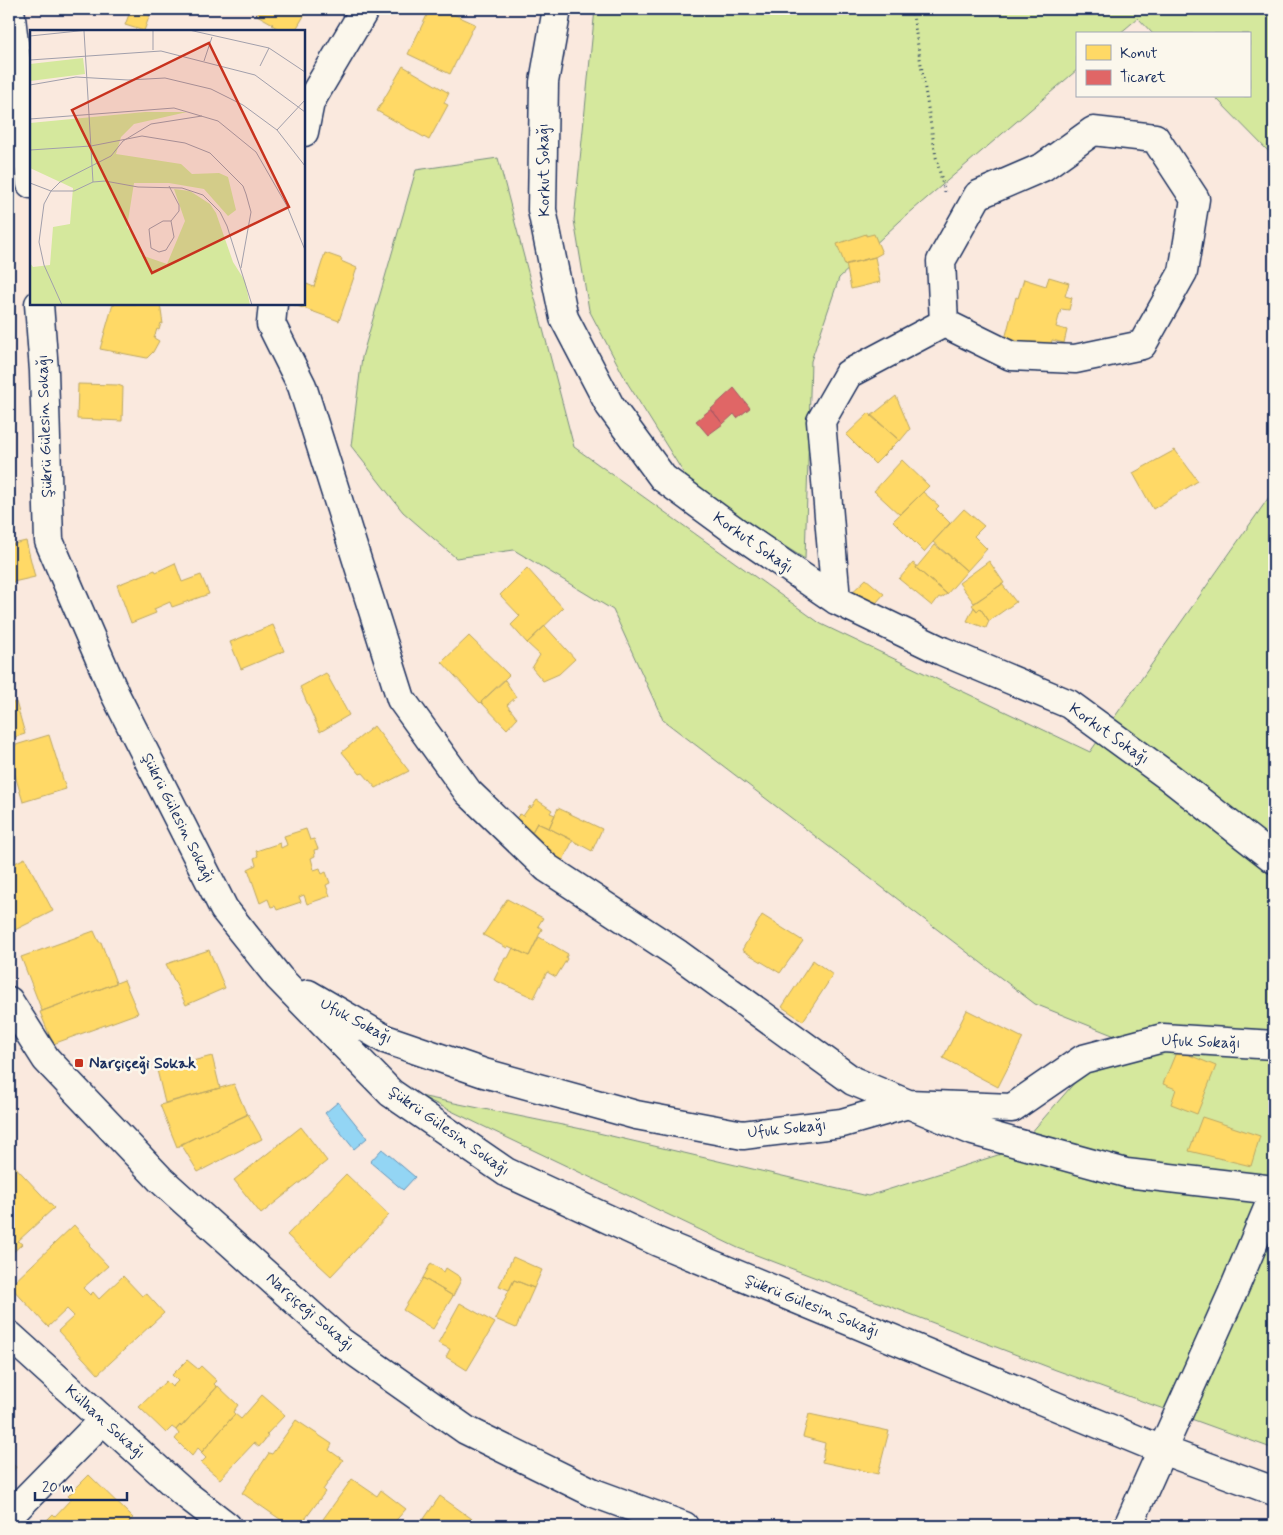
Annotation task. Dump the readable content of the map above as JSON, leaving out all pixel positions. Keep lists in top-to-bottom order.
{
  "streets": {
    "street": [
      "Korkut Sokağı",
      "Şükrü Gülesin Sokağı",
      "Ufuk Sokağı",
      "Narçiçeği Sokağı",
      "Külhan Sokağı"
    ]
  },
  "crossings": [
    ["Şükrü Gülesin Sokağı", "Ufuk Sokağı"]
  ],
  "places": {
    "transit": ["Narçiçeği Sokak"]
  },
  "legend": ["Konut", "Ticaret"],
  "scale_bar": "20 m"
}
